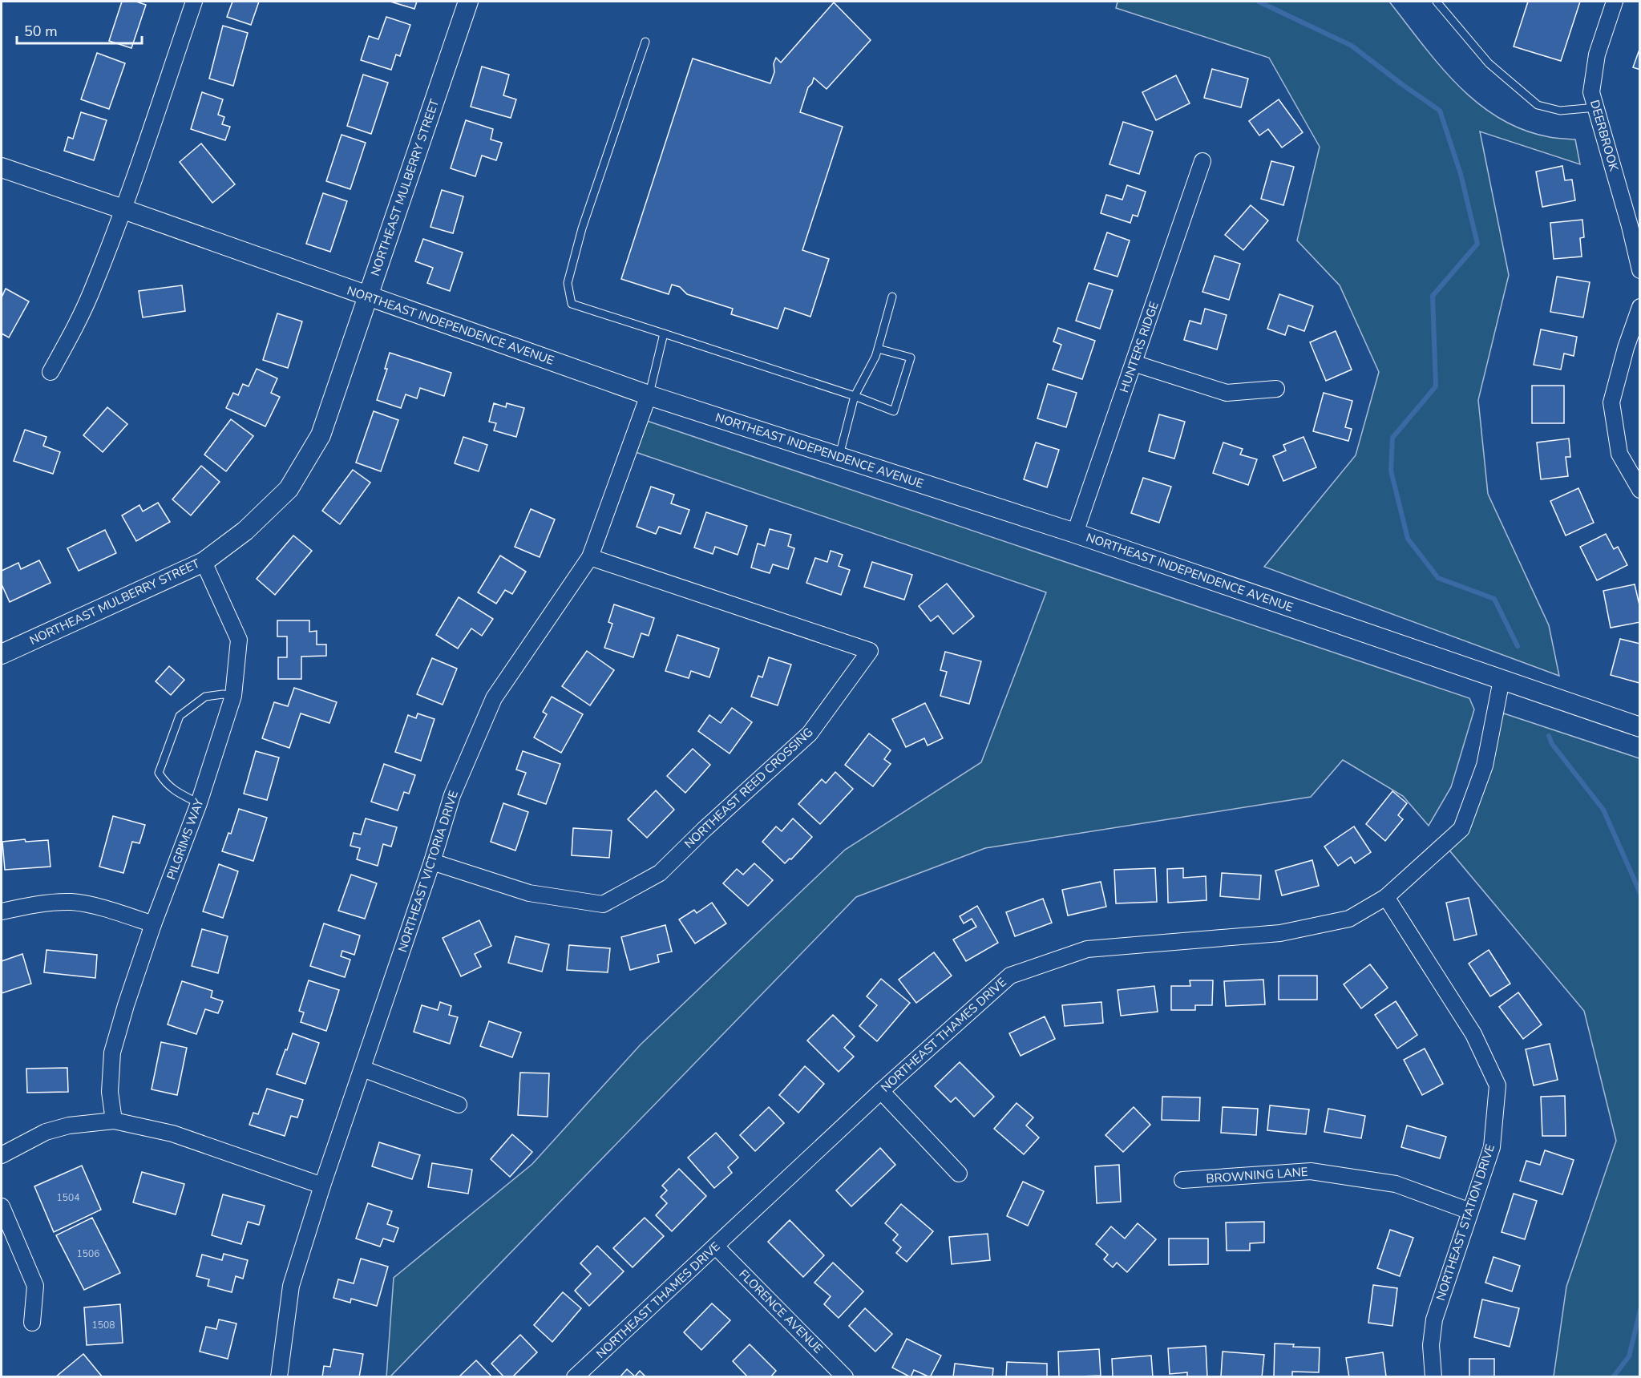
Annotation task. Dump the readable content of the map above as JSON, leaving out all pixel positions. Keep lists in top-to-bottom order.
{
  "streets": {
    "street": [
      "DEERBROOK",
      "NORTHEAST MULBERRY STREET",
      "NORTHEAST INDEPENDENCE AVENUE",
      "HUNTERS RIDGE",
      "NORTHEAST REED CROSSING",
      "PILGRIMS WAY",
      "NORTHEAST VICTORIA DRIVE",
      "NORTHEAST THAMES DRIVE",
      "BROWNING LANE",
      "NORTHEAST STATION DRIVE",
      "FLORENCE AVENUE"
    ]
  },
  "crossings": [
    ["NORTHEAST MULBERRY STREET", "NORTHEAST INDEPENDENCE AVENUE"],
    ["NORTHEAST MULBERRY STREET", "PILGRIMS WAY"],
    ["NORTHEAST INDEPENDENCE AVENUE", "HUNTERS RIDGE"],
    ["NORTHEAST INDEPENDENCE AVENUE", "NORTHEAST VICTORIA DRIVE"],
    ["NORTHEAST INDEPENDENCE AVENUE", "NORTHEAST THAMES DRIVE"],
    ["NORTHEAST REED CROSSING", "NORTHEAST VICTORIA DRIVE"],
    ["NORTHEAST THAMES DRIVE", "NORTHEAST STATION DRIVE"],
    ["NORTHEAST THAMES DRIVE", "FLORENCE AVENUE"],
    ["BROWNING LANE", "NORTHEAST STATION DRIVE"]
  ],
  "house_numbers": ["1504", "1506", "1508"],
  "scale_bar": "50 m"
}
